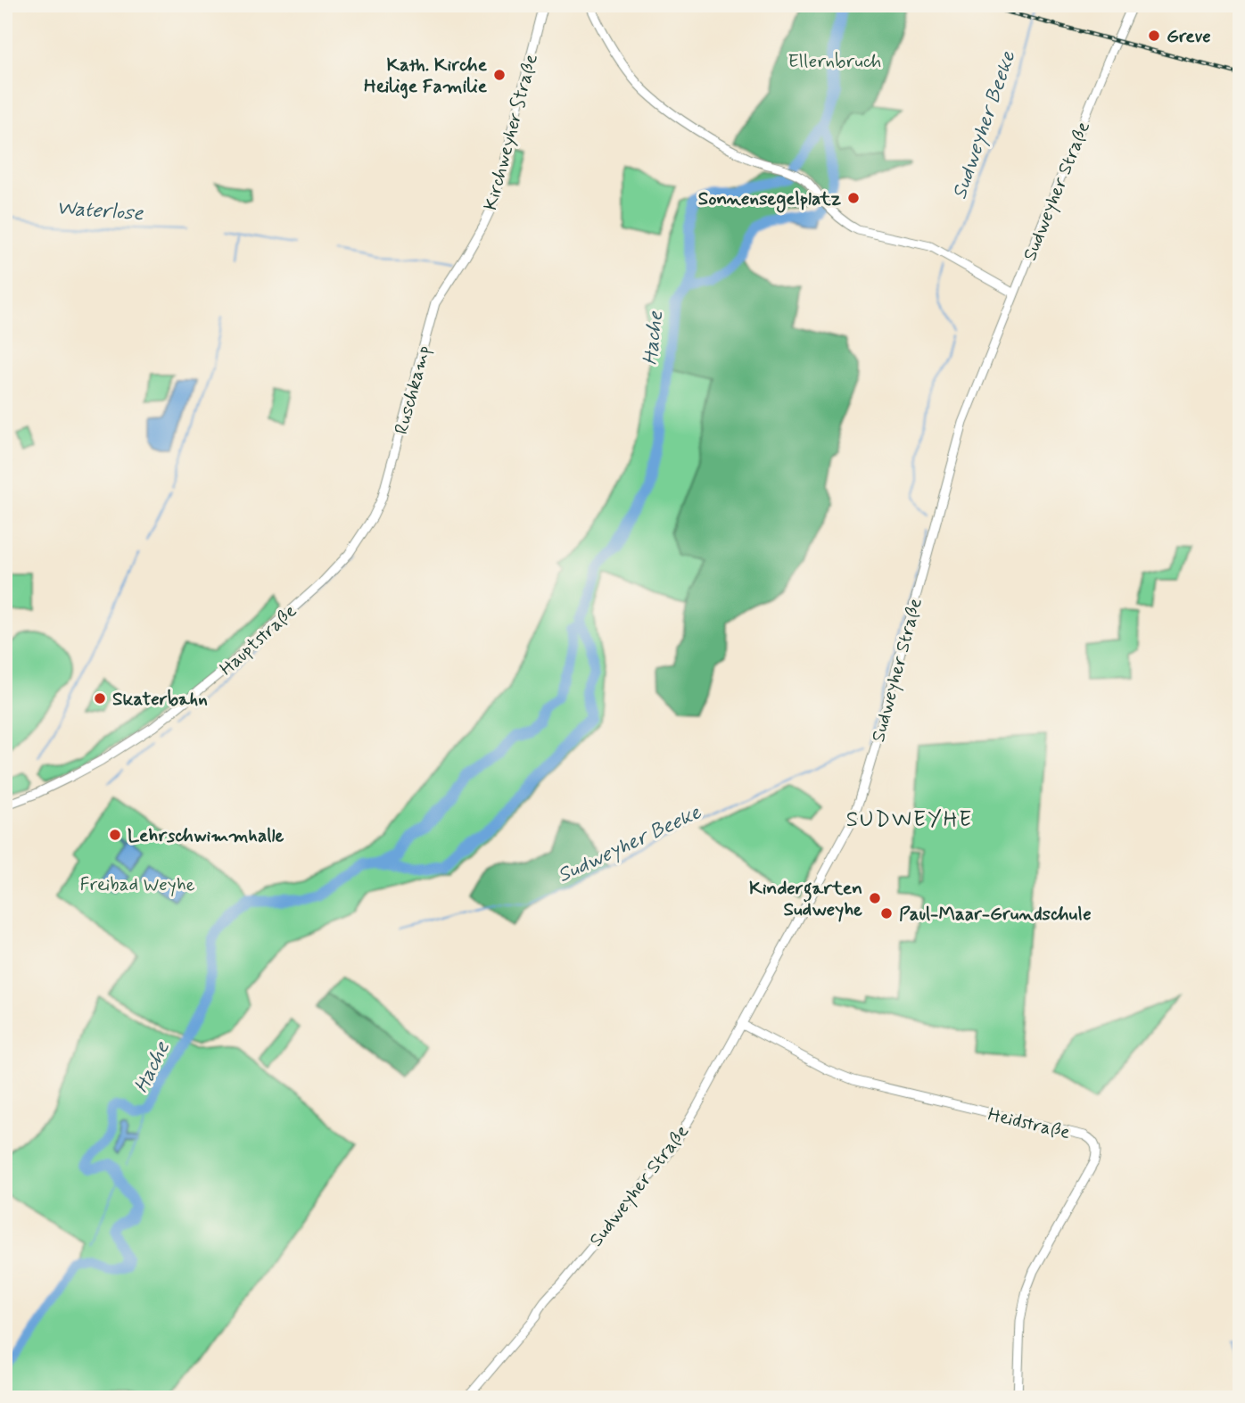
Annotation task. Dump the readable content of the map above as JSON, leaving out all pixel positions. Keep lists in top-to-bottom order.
{
  "streets": {
    "main road": [
      "Kirchweyher Straße",
      "Sudweyher Straße",
      "Ruschkamp",
      "Hauptstraße",
      "Heidstraße"
    ]
  },
  "crossings": [
    ["Kirchweyher Straße", "Ruschkamp"],
    ["Sudweyher Straße", "Heidstraße"],
    ["Ruschkamp", "Hauptstraße"]
  ],
  "districts": ["SUDWEYHE"],
  "water": ["Sudweyher Beeke", "Waterlose", "Hache"],
  "parks": ["Ellernbruch", "Freibad Weyhe"],
  "places": [
    "Greve",
    "Kath. Kirche Heilige Familie",
    "Sonnensegelplatz",
    "Skaterbahn",
    "Lehrschwimmhalle",
    "Kindergarten Sudweyhe",
    "Paul-Maar-Grundschule"
  ]
}
